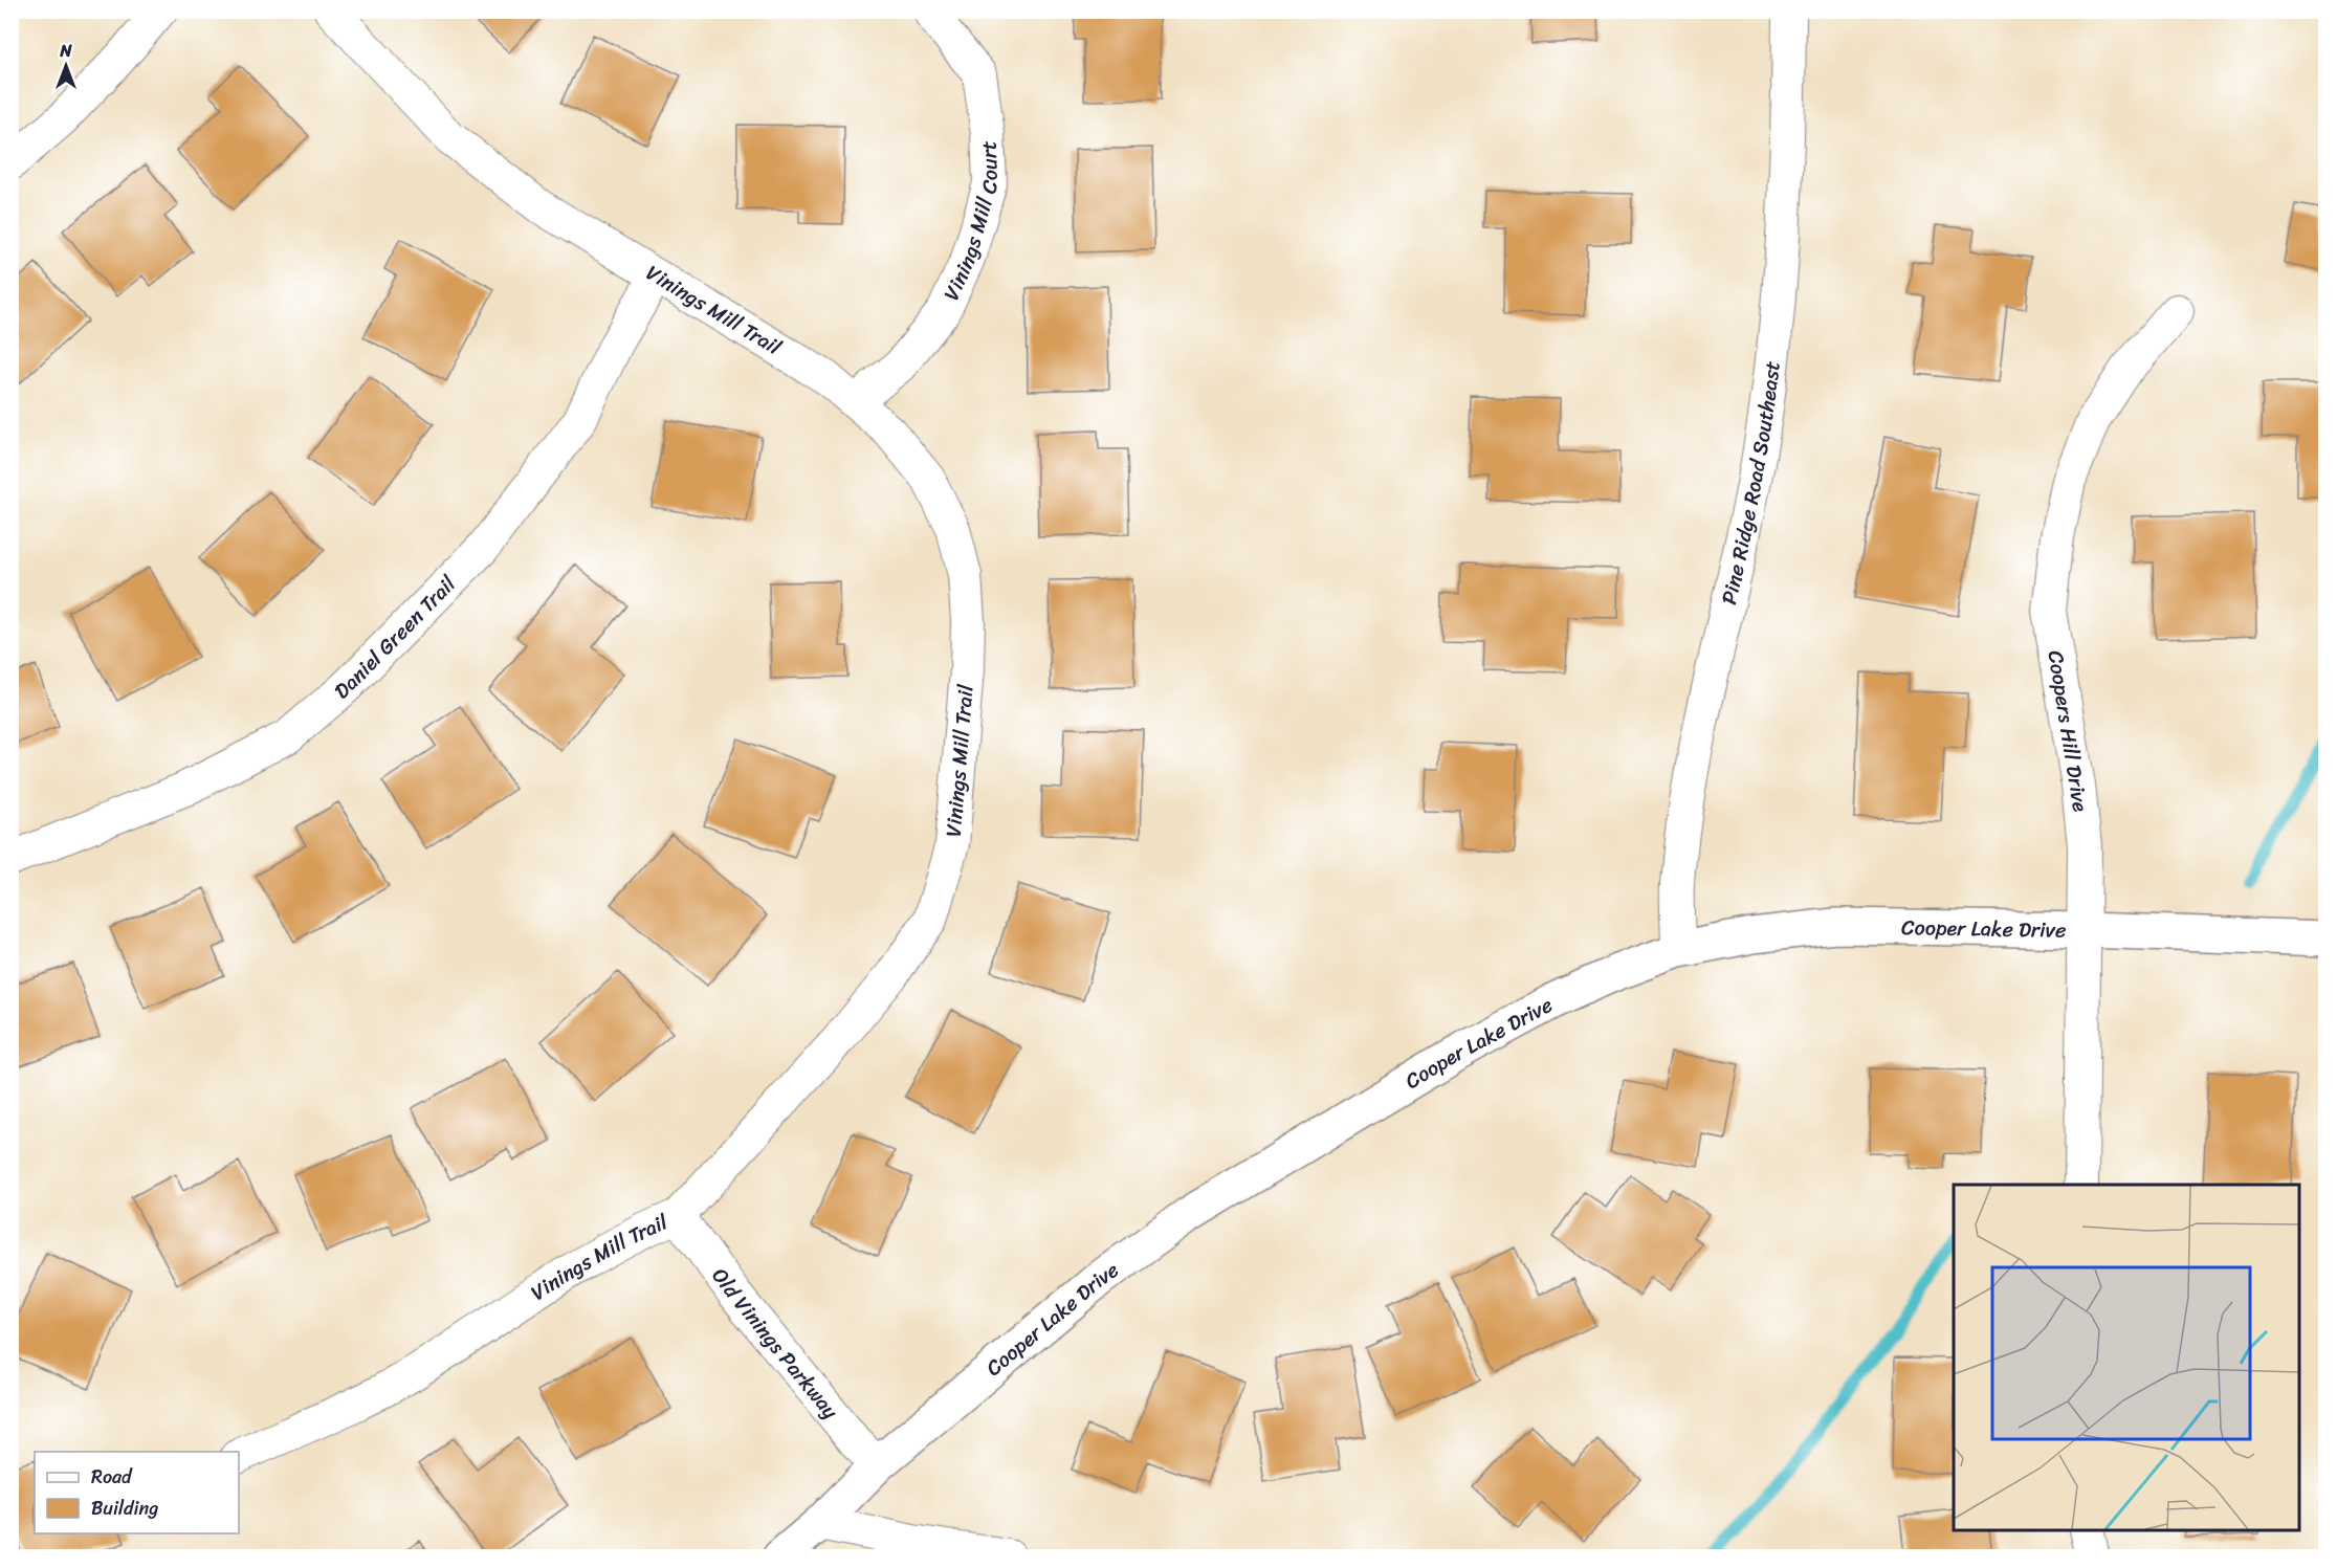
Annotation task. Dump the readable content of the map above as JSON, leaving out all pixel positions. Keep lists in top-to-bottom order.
{
  "streets": {
    "street": [
      "Vinings Mill Court",
      "Vinings Mill Trail",
      "Pine Ridge Road Southeast",
      "Daniel Green Trail",
      "Coopers Hill Drive",
      "Cooper Lake Drive",
      "Old Vinings Parkway"
    ]
  },
  "crossings": [
    ["Vinings Mill Court", "Vinings Mill Trail"],
    ["Vinings Mill Trail", "Daniel Green Trail"],
    ["Vinings Mill Trail", "Old Vinings Parkway"],
    ["Pine Ridge Road Southeast", "Cooper Lake Drive"],
    ["Coopers Hill Drive", "Cooper Lake Drive"],
    ["Cooper Lake Drive", "Old Vinings Parkway"]
  ],
  "legend": ["Road", "Building"],
  "north": "top"
}
